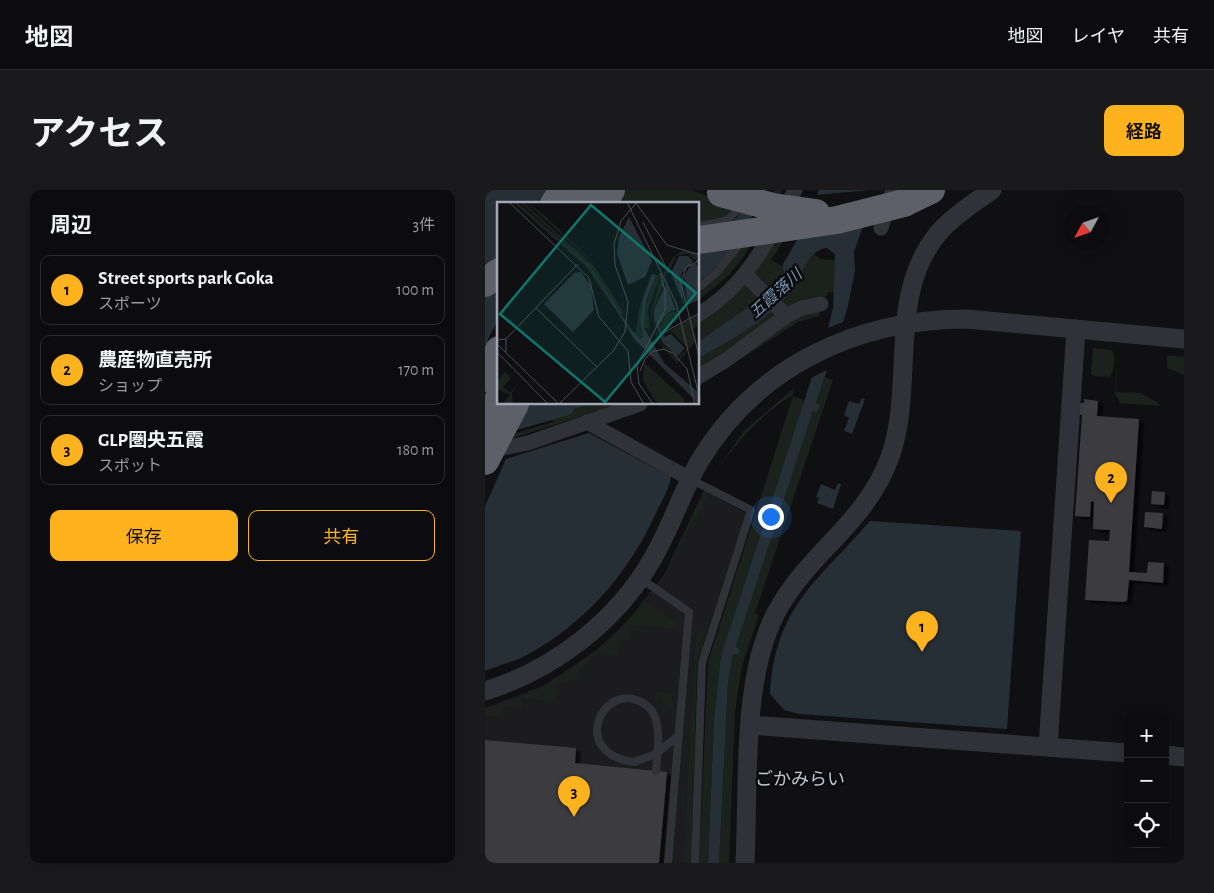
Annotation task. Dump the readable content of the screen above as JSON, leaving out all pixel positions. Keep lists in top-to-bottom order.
{
  "districts": ["ごかみらい"],
  "water": ["五霞落川"],
  "north": "bottom left",
  "page": {
    "header": "地図",
    "nav": ["地図", "レイヤ", "共有"],
    "title": "アクセス",
    "buttons": [
      "経路",
      ["保存", "共有"]
    ],
    "heading": ["周辺", "3件"],
    "list": [
      {
        "mark": "1",
        "name": "Street sports park Goka",
        "note": "スポーツ",
        "value": "100 m"
      },
      {
        "mark": "2",
        "name": "農産物直売所",
        "note": "ショップ",
        "value": "170 m"
      },
      {
        "mark": "3",
        "name": "GLP圏央五霞",
        "note": "スポット",
        "value": "180 m"
      }
    ],
    "pins": ["2", "1", "3"],
    "map_buttons": ["+", "−"]
  }
}
